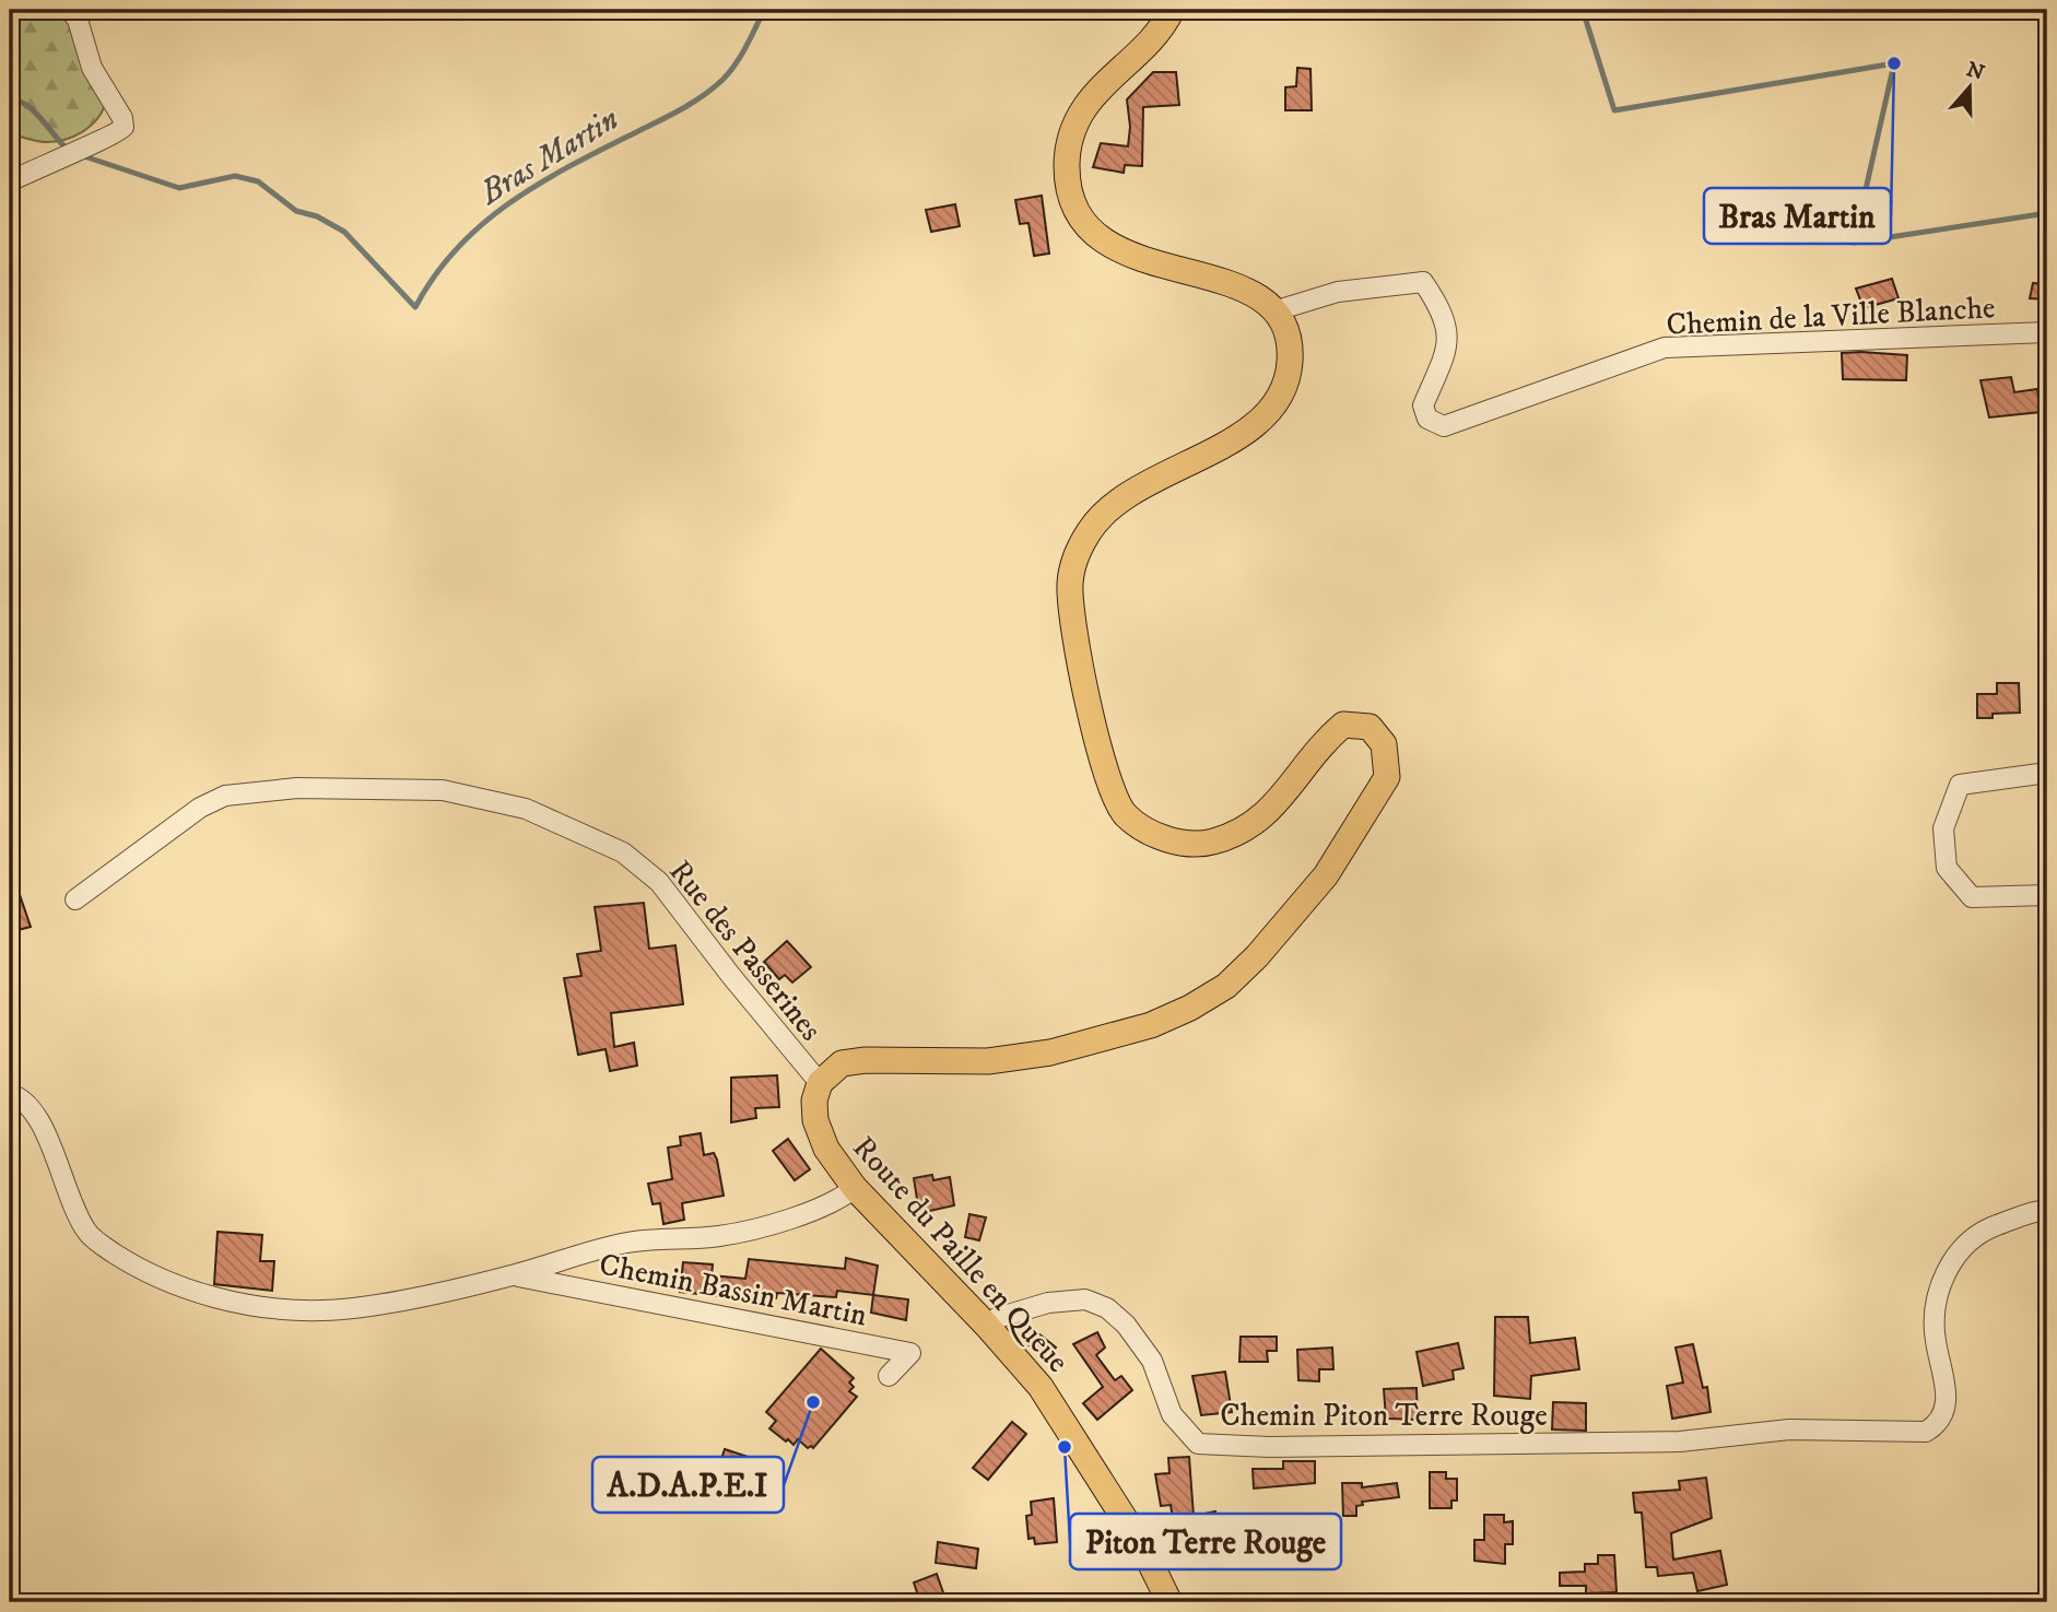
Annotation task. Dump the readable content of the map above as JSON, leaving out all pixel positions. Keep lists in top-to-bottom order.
{
  "streets": {
    "main road": ["Route du Paille en Queue"],
    "street": [
      "Chemin de la Ville Blanche",
      "Rue des Passerines",
      "Chemin Bassin Martin",
      "Chemin Piton Terre Rouge"
    ]
  },
  "crossings": [
    ["Rue des Passerines", "Route du Paille en Queue"],
    ["Route du Paille en Queue", "Chemin Bassin Martin"],
    ["Route du Paille en Queue", "Chemin Piton Terre Rouge"]
  ],
  "water": ["Bras Martin"],
  "places": ["Bras Martin", "A.D.A.P.E.I", "Piton Terre Rouge"],
  "north": "top"
}
